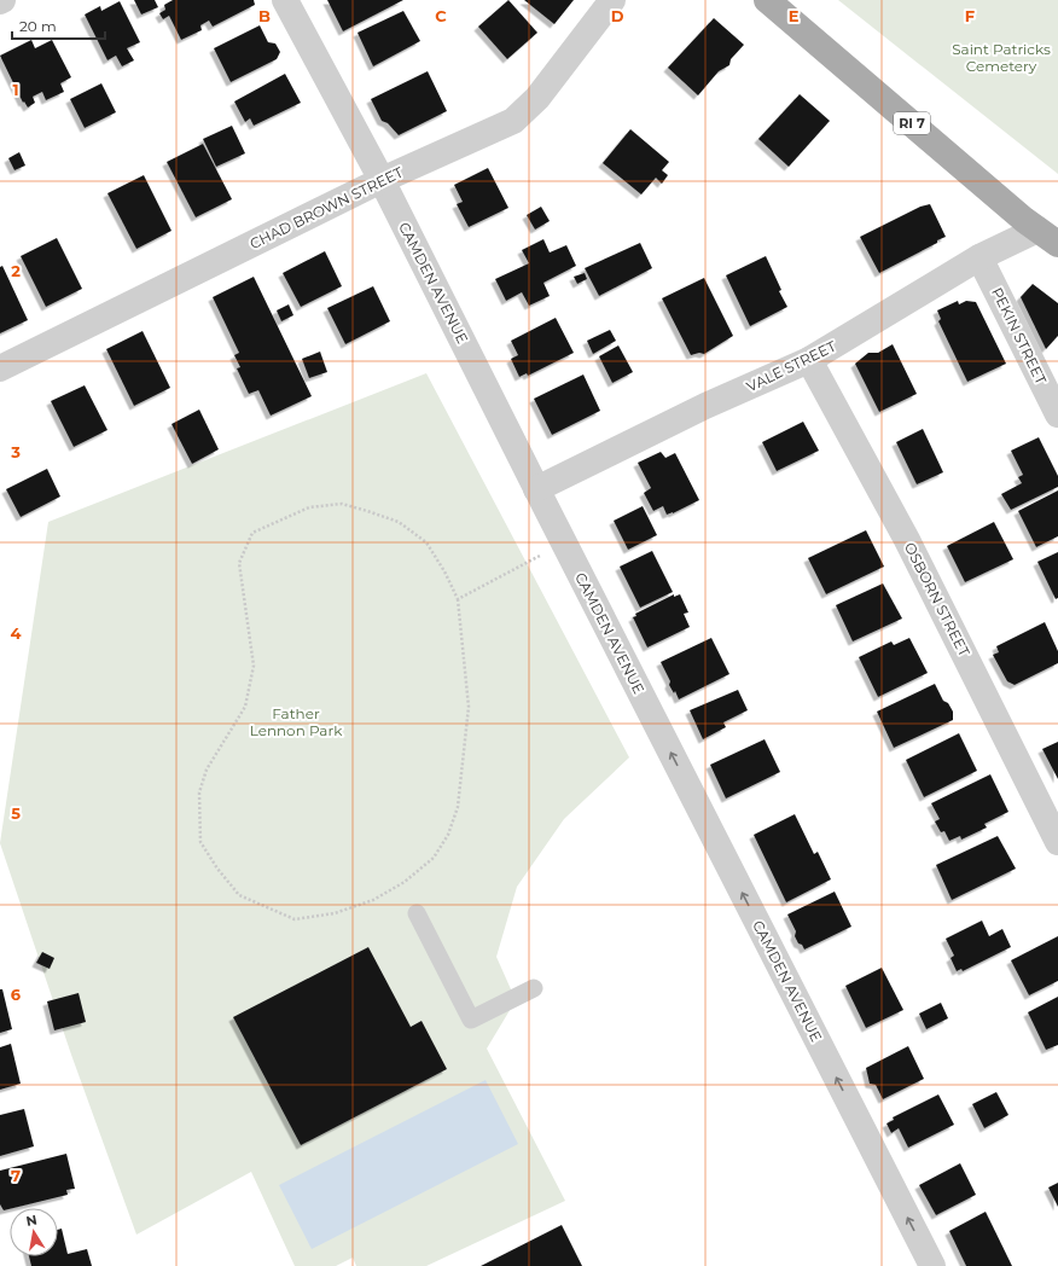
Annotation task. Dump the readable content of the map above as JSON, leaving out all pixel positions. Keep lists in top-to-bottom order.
{
  "streets": {
    "main road": ["RI 7"],
    "street": [
      "CHAD BROWN STREET",
      "CAMDEN AVENUE",
      "PEKIN STREET",
      "VALE STREET",
      "OSBORN STREET"
    ]
  },
  "crossings": [
    ["RI 7", "VALE STREET"],
    ["CHAD BROWN STREET", "CAMDEN AVENUE"],
    ["CAMDEN AVENUE", "VALE STREET"],
    ["PEKIN STREET", "VALE STREET"],
    ["VALE STREET", "OSBORN STREET"]
  ],
  "one_way": ["CAMDEN AVENUE"],
  "parks": ["Saint Patricks Cemetery", "Father Lennon Park"],
  "scale_bar": "20 m",
  "north": "top",
  "grid": {
    "columns": [
      "B",
      "C",
      "D",
      "E",
      "F"
    ],
    "rows": [
      "1",
      "2",
      "3",
      "4",
      "5",
      "6",
      "7"
    ]
  }
}
